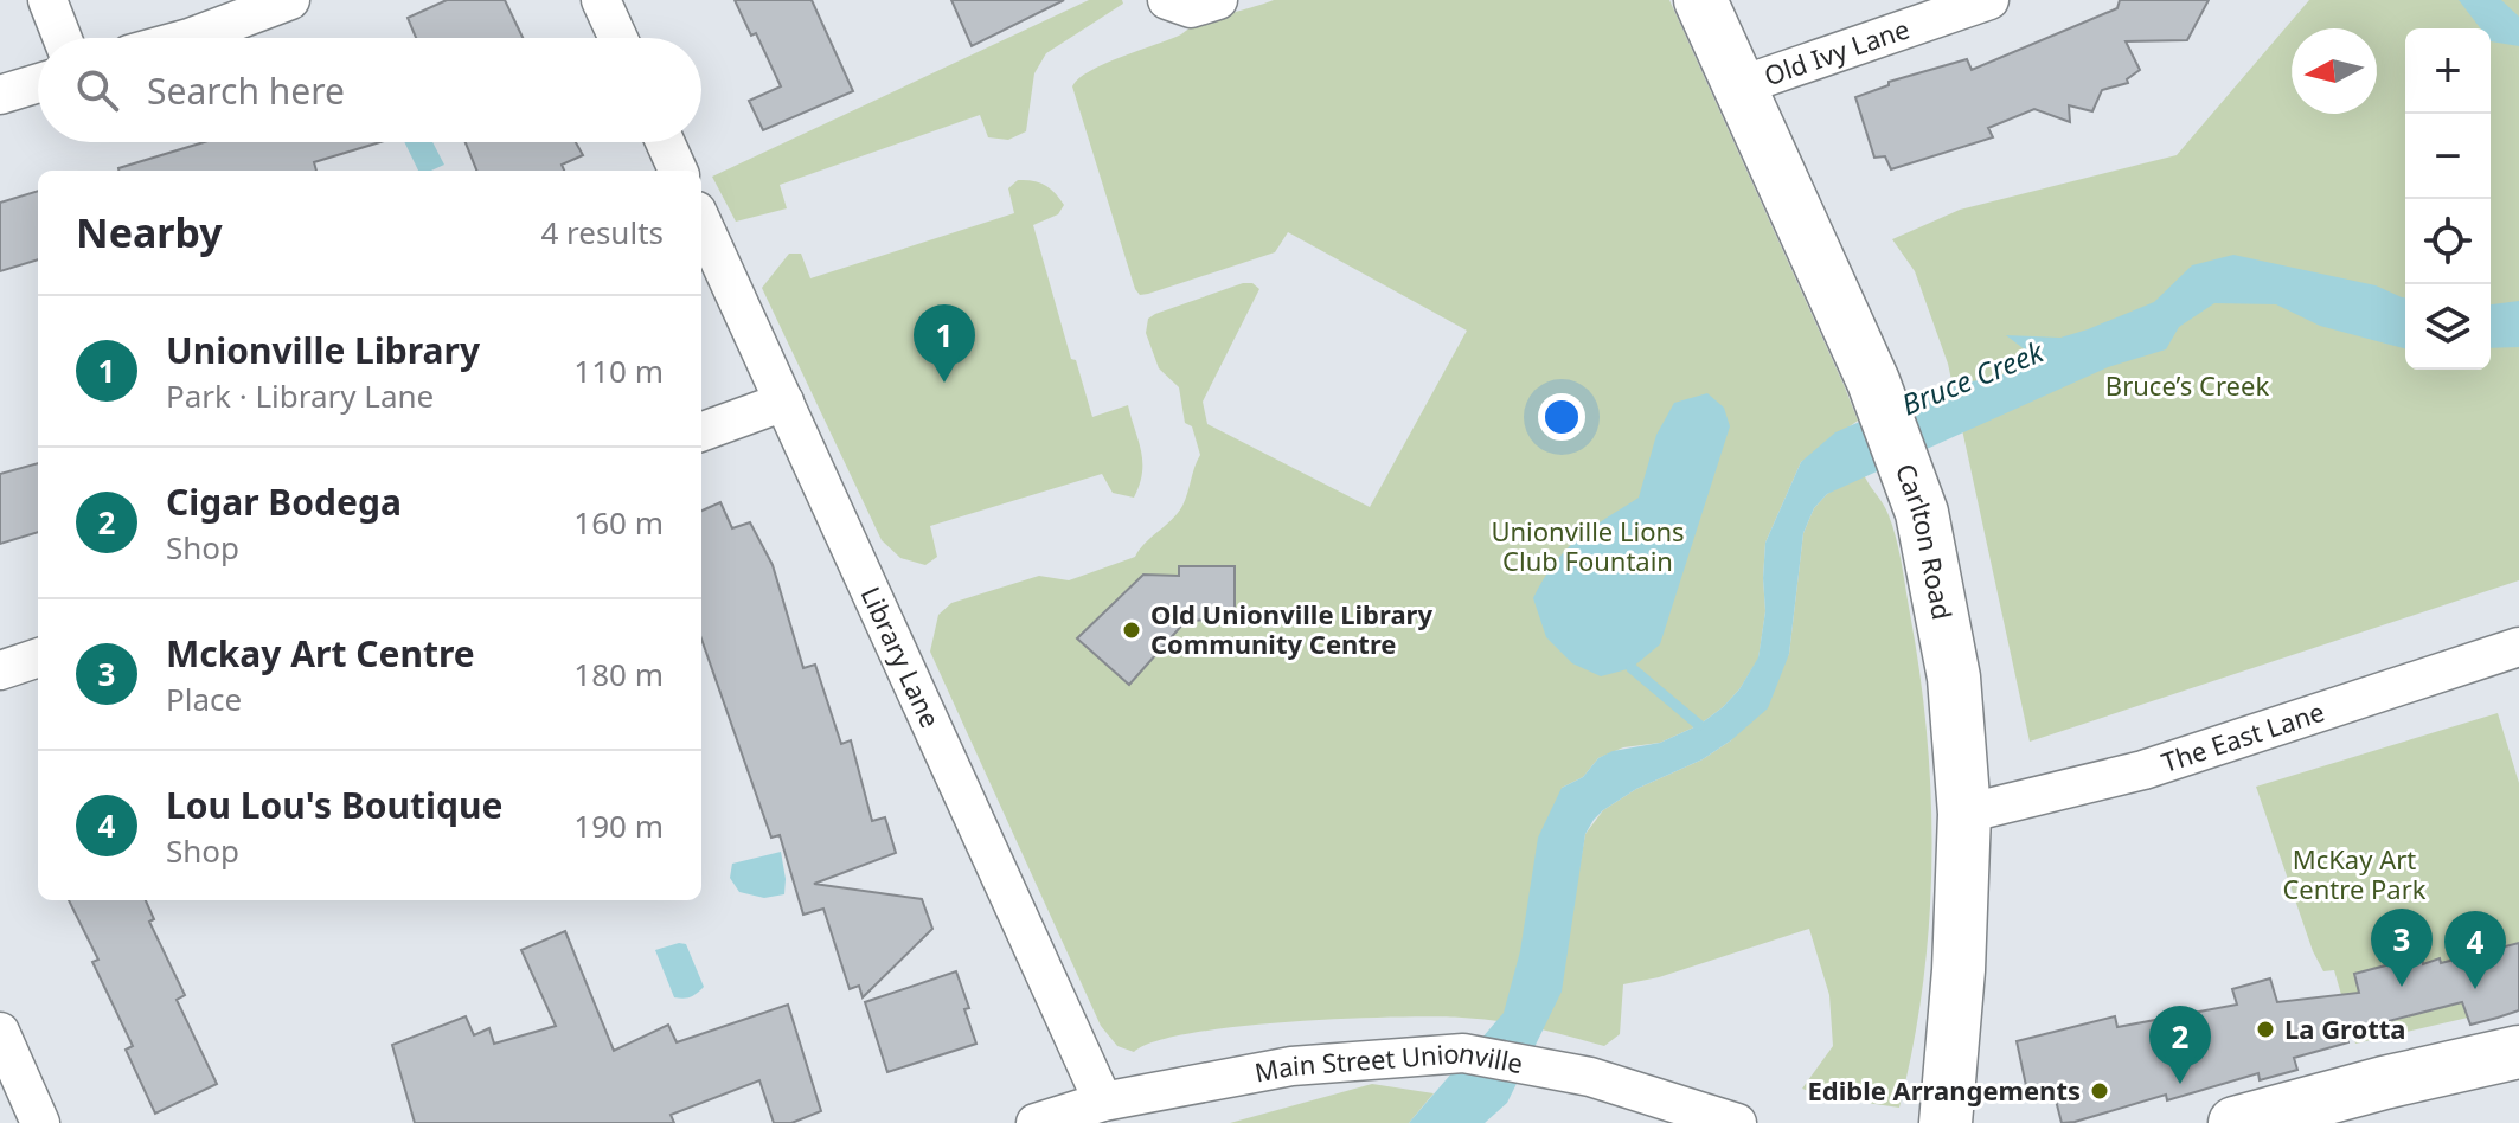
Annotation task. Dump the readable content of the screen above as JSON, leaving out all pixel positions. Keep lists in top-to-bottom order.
{
  "streets": {
    "main road": ["Carlton Road"],
    "street": [
      "Old Ivy Lane",
      "Library Lane",
      "The East Lane",
      "Main Street Unionville"
    ]
  },
  "crossings": [
    ["Old Ivy Lane", "Carlton Road"],
    ["Carlton Road", "The East Lane"],
    ["Library Lane", "Main Street Unionville"]
  ],
  "water": ["Bruce Creek"],
  "parks": ["Bruce’s Creek", "Unionville Lions Club Fountain", "McKay Art Centre Park"],
  "places": ["Old Unionville Library Community Centre", "La Grotta", "Edible Arrangements"],
  "north": "left",
  "page": {
    "map_buttons": ["+", "−"],
    "search": "Search here",
    "heading": ["Nearby", "4 results"],
    "list": [
      {
        "mark": "1",
        "name": "Unionville Library",
        "note": "Park · Library Lane",
        "value": "110 m"
      },
      {
        "mark": "2",
        "name": "Cigar Bodega",
        "note": "Shop",
        "value": "160 m"
      },
      {
        "mark": "3",
        "name": "Mckay Art Centre",
        "note": "Place",
        "value": "180 m"
      },
      {
        "mark": "4",
        "name": "Lou Lou's Boutique",
        "note": "Shop",
        "value": "190 m"
      }
    ],
    "pins": [
      "1",
      "3",
      "4",
      "2"
    ]
  }
}
